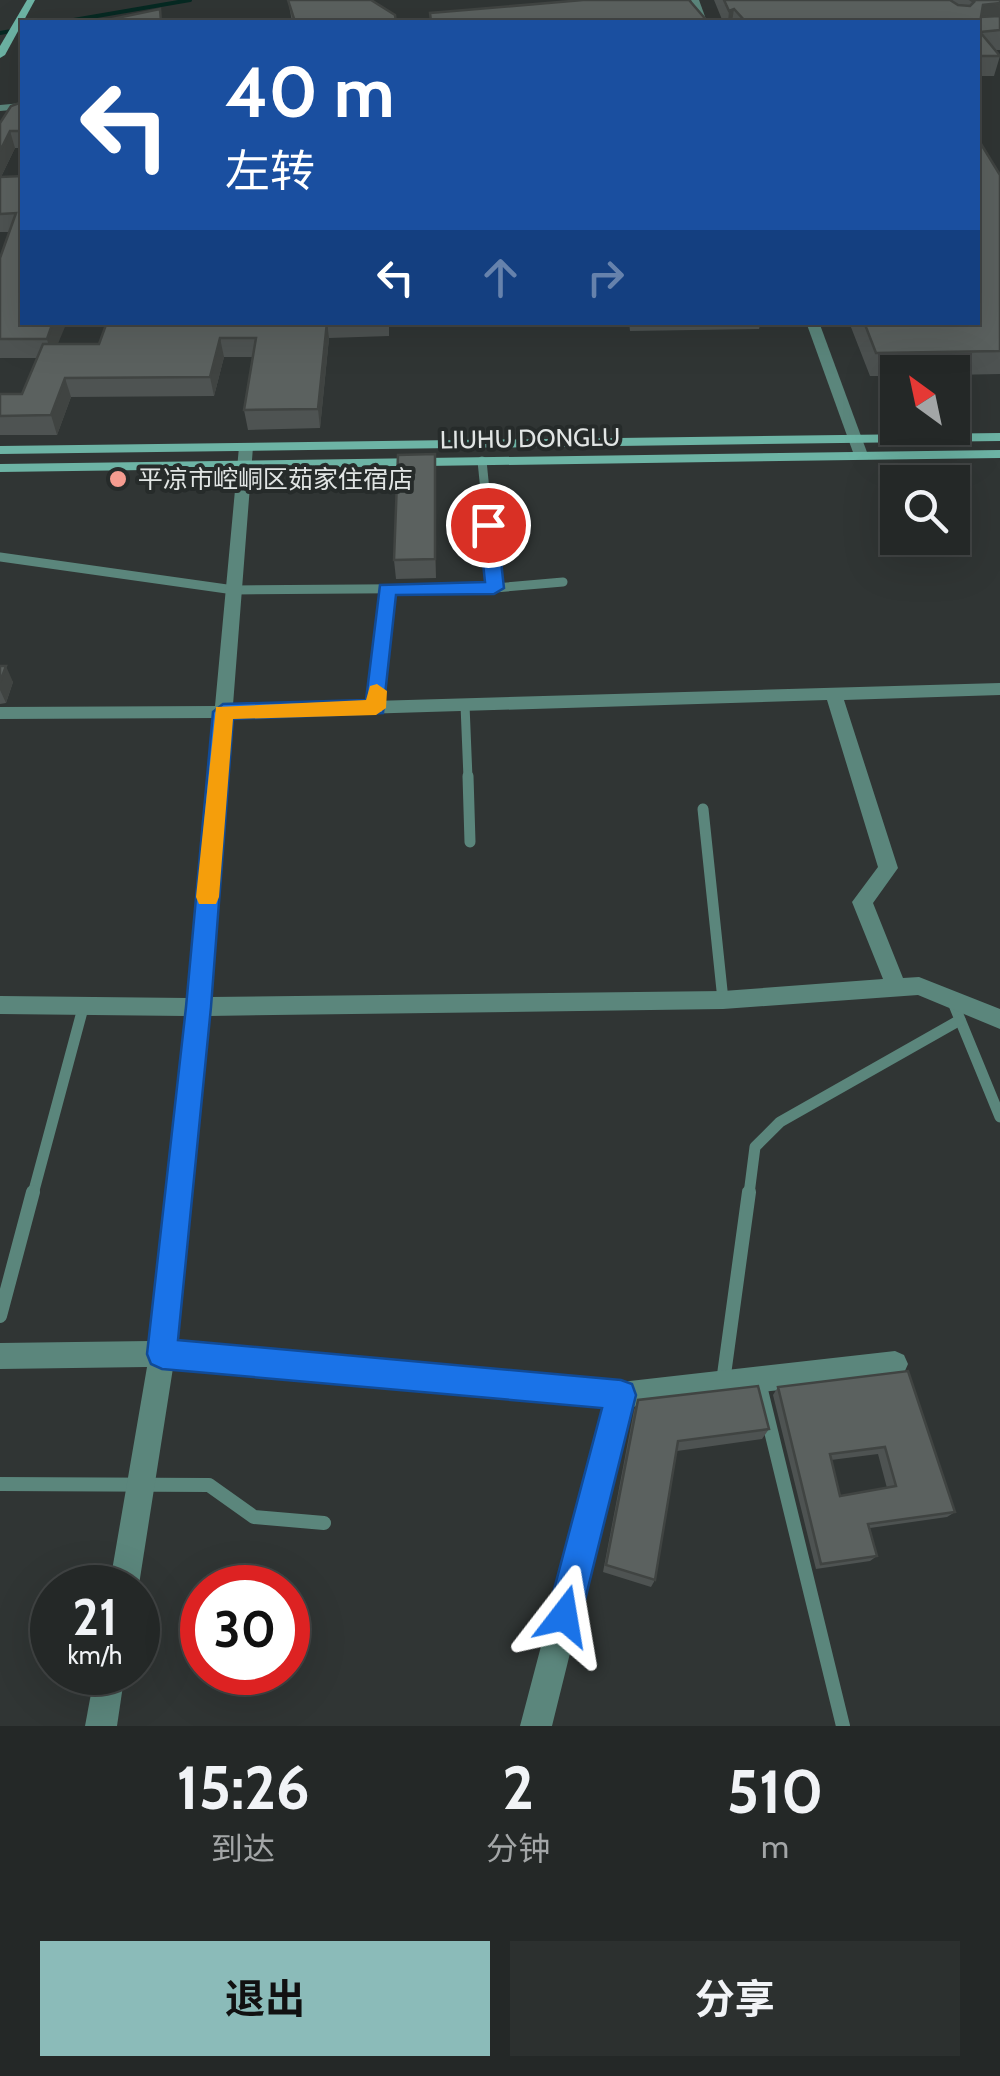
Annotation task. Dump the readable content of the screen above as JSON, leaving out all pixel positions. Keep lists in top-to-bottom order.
{
  "streets": {
    "main road": ["LIUHU DONGLU"]
  },
  "places": ["平凉市崆峒区茹家住宿店"],
  "north": "top left",
  "page": {
    "turn": ["40 m", "左转"],
    "speed": "21 km/h",
    "limit": "30",
    "eta": [
      "15:26",
      "到达",
      "2",
      "分钟",
      "510",
      "m"
    ],
    "buttons": ["退出", "分享"]
  }
}
